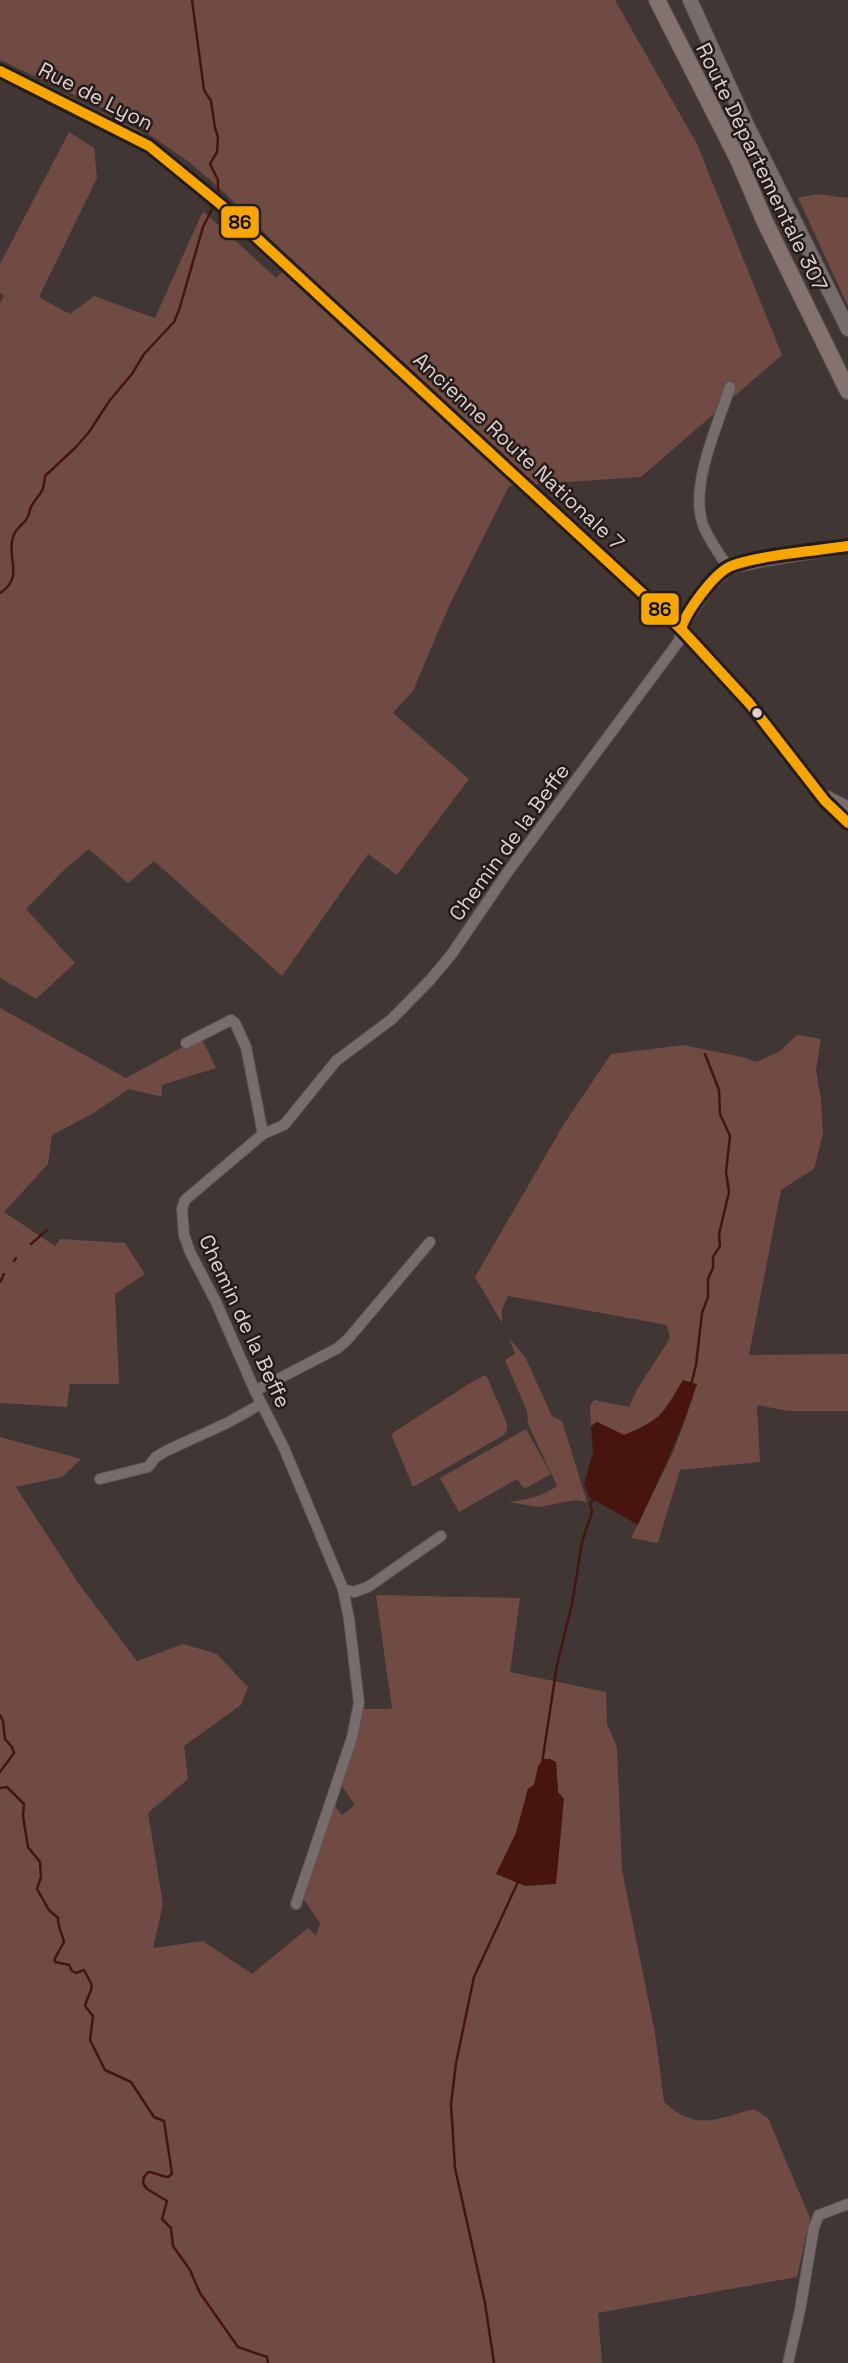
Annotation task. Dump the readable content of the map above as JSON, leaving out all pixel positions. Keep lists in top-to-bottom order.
{
  "streets": {
    "main road": ["Route Départementale 307"],
    "street": ["Rue de Lyon", "Ancienne Route Nationale 7", "Chemin de la Beffe"]
  },
  "crossings": [
    ["Rue de Lyon", "Ancienne Route Nationale 7"],
    ["Ancienne Route Nationale 7", "Chemin de la Beffe"]
  ],
  "lines": ["transit line 86"]
}
